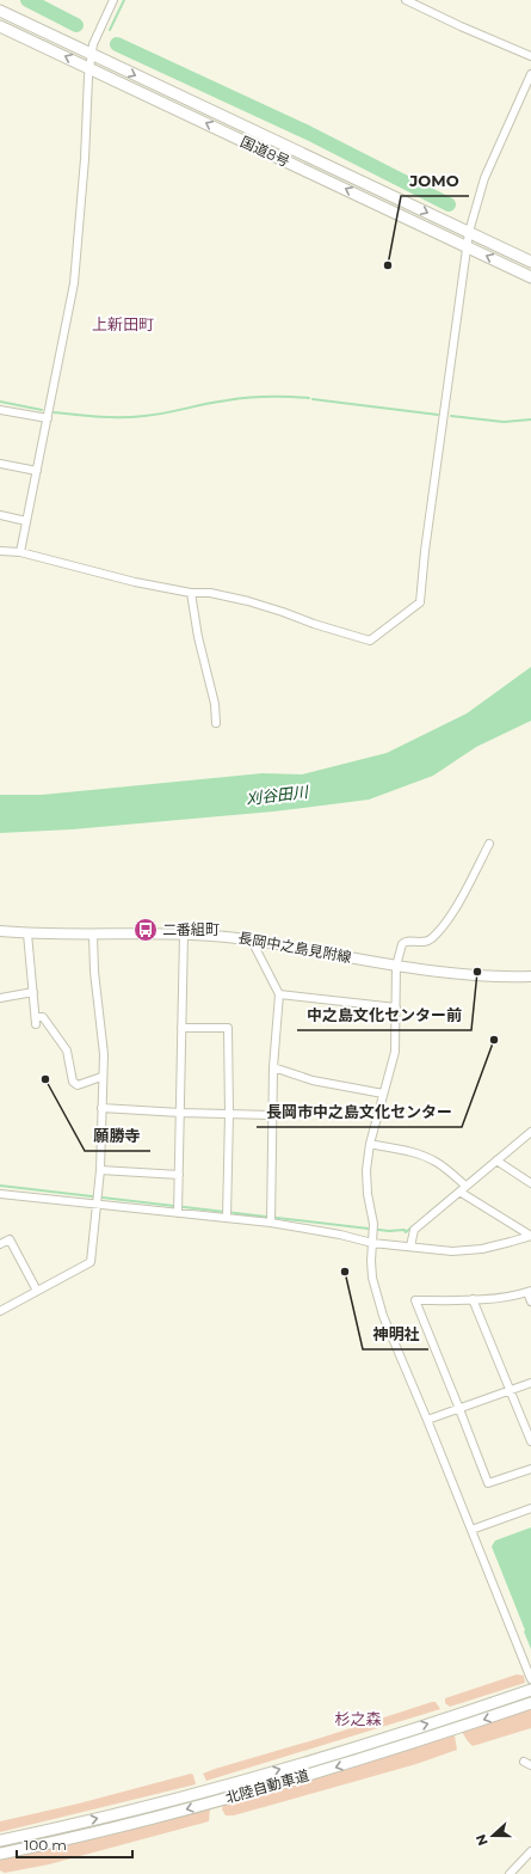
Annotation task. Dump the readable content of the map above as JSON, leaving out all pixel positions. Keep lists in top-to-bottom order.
{
  "streets": {
    "highway": ["国道8号", "北陸自動車道"],
    "main road": ["長岡中之島見附線"]
  },
  "districts": ["上新田町", "杉之森"],
  "water": ["刈谷田川"],
  "places": {
    "other": [
      "JOMO",
      "中之島文化センター前",
      "長岡市中之島文化センター",
      "願勝寺",
      "神明社"
    ],
    "bus stop": ["二番組町"]
  },
  "scale_bar": "100 m",
  "north": "left"
}
